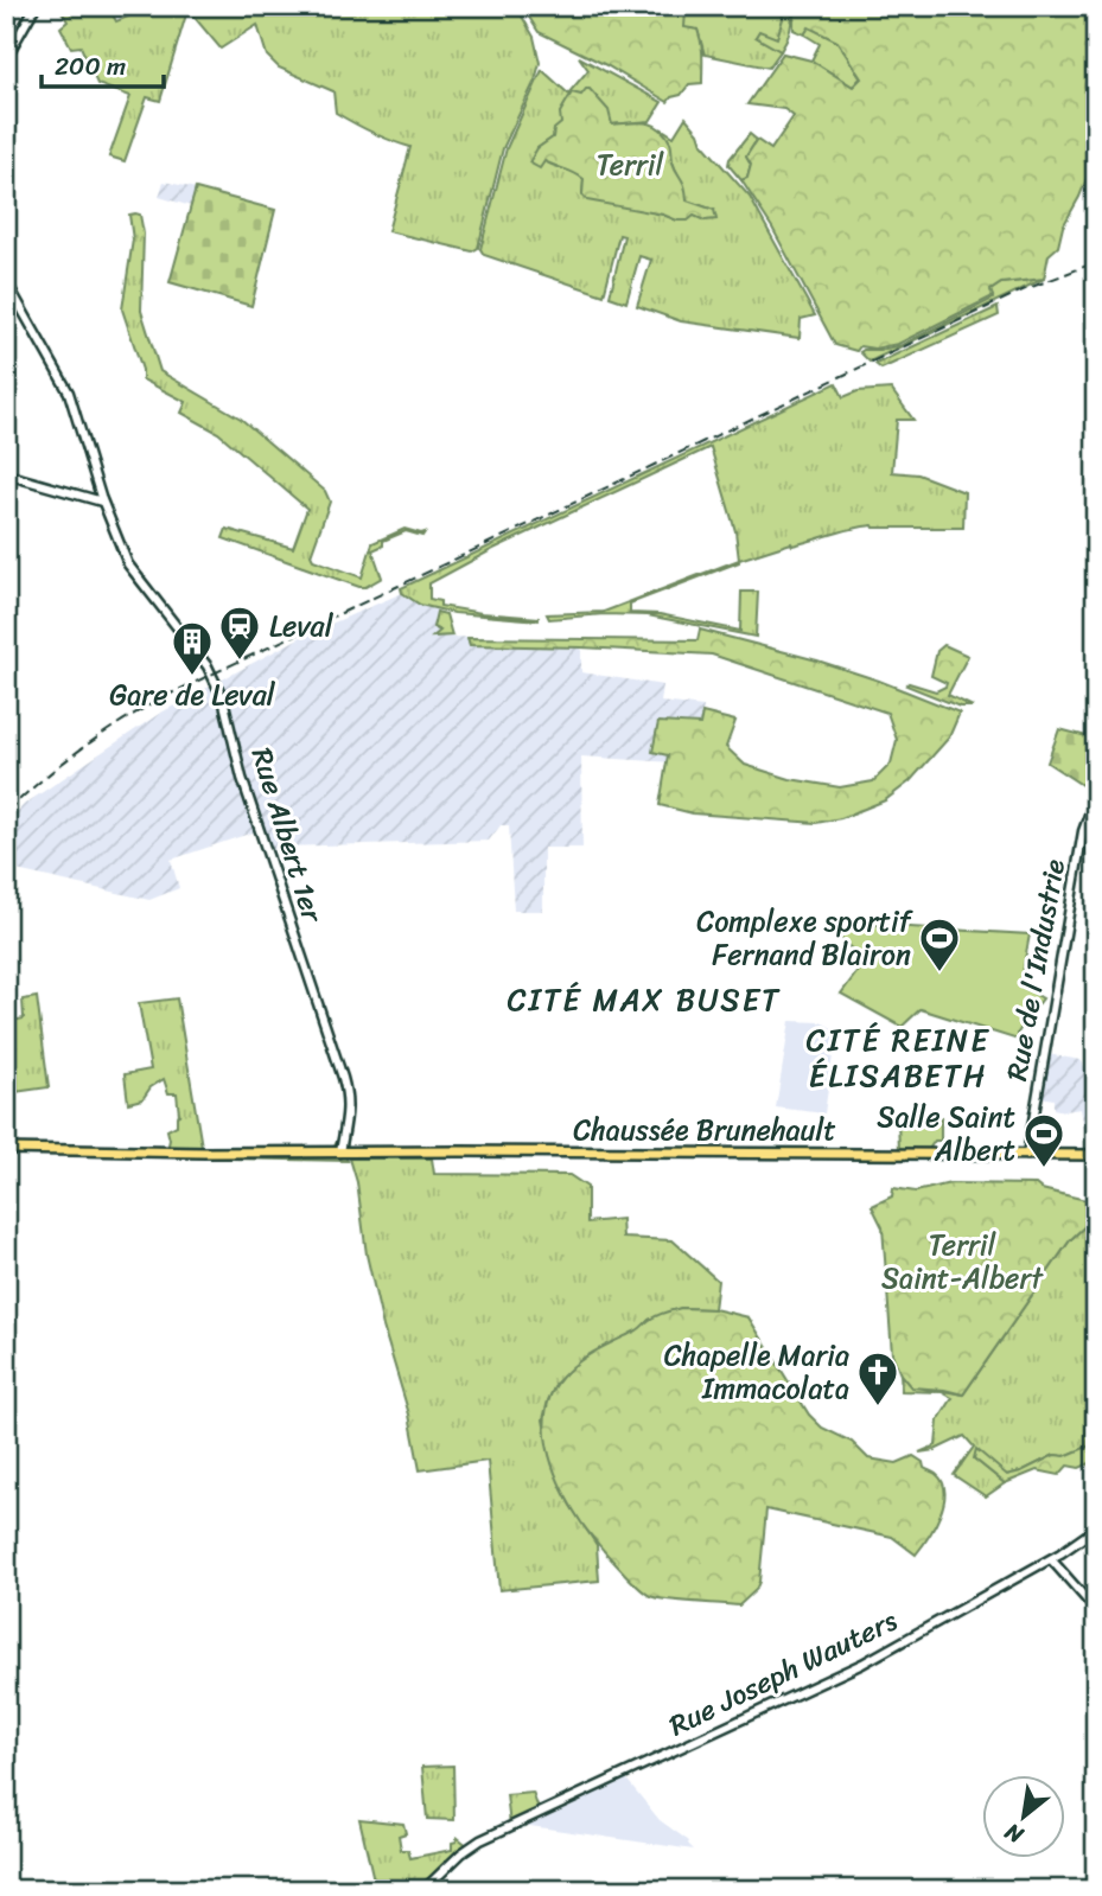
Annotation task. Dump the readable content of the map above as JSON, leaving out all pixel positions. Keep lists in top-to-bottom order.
{
  "streets": {
    "main road": ["Chaussée Brunehault"],
    "street": ["Rue Albert 1er", "Rue de l'Industrie", "Rue Joseph Wauters"]
  },
  "crossings": [
    ["Rue Albert 1er", "Chaussée Brunehault"],
    ["Rue de l'Industrie", "Chaussée Brunehault"]
  ],
  "districts": ["CITÉ MAX BUSET", "CITÉ REINE ÉLISABETH"],
  "parks": ["Terril", "Terril Saint-Albert"],
  "places": {
    "station": ["Leval"],
    "building": ["Gare de Leval"],
    "sports": ["Complexe sportif Fernand Blairon", "Salle Saint Albert"],
    "church": ["Chapelle Maria Immacolata"]
  },
  "scale_bar": "200 m",
  "north": "bottom left"
}
